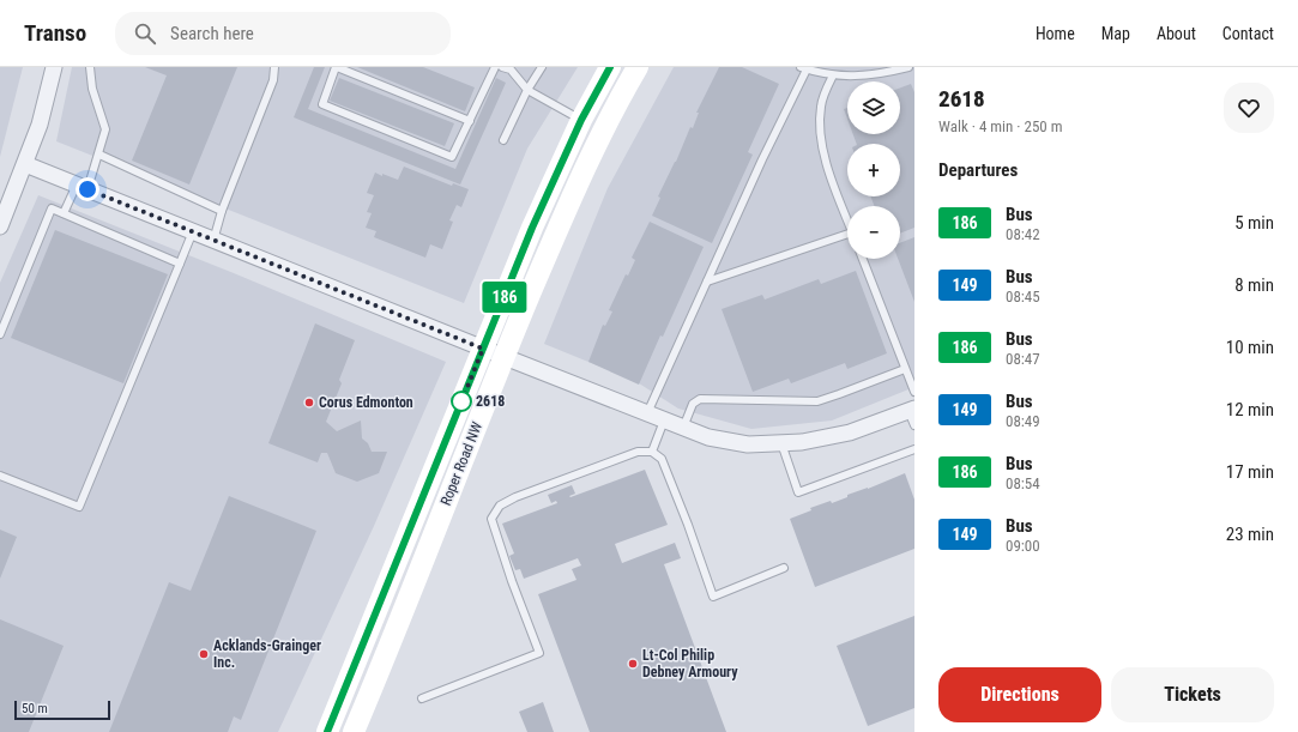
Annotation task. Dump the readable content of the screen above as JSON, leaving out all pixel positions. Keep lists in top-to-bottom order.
{
  "streets": {
    "main road": ["Roper Road NW"]
  },
  "places": [
    "2618",
    "Corus Edmonton",
    "Acklands-Grainger Inc.",
    "Lt-Col Philip Debney Armoury"
  ],
  "lines": ["bus line 186"],
  "scale_bar": "50 m",
  "page": {
    "header": "Transo",
    "search": "Search here",
    "nav": [
      "Home",
      "Map",
      "About",
      "Contact"
    ],
    "on_map": "186",
    "heading": [
      ["2618", "Walk · 4 min · 250 m"],
      "Departures"
    ],
    "map_buttons": ["+", "−"],
    "list": [
      {
        "mark": "186",
        "name": "Bus",
        "note": "08:42",
        "value": "5 min"
      },
      {
        "mark": "149",
        "name": "Bus",
        "note": "08:45",
        "value": "8 min"
      },
      {
        "mark": "186",
        "name": "Bus",
        "note": "08:47",
        "value": "10 min"
      },
      {
        "mark": "149",
        "name": "Bus",
        "note": "08:49",
        "value": "12 min"
      },
      {
        "mark": "186",
        "name": "Bus",
        "note": "08:54",
        "value": "17 min"
      },
      {
        "mark": "149",
        "name": "Bus",
        "note": "09:00",
        "value": "23 min"
      }
    ],
    "buttons": ["Directions", "Tickets"],
    "scale": "50 m"
  }
}
